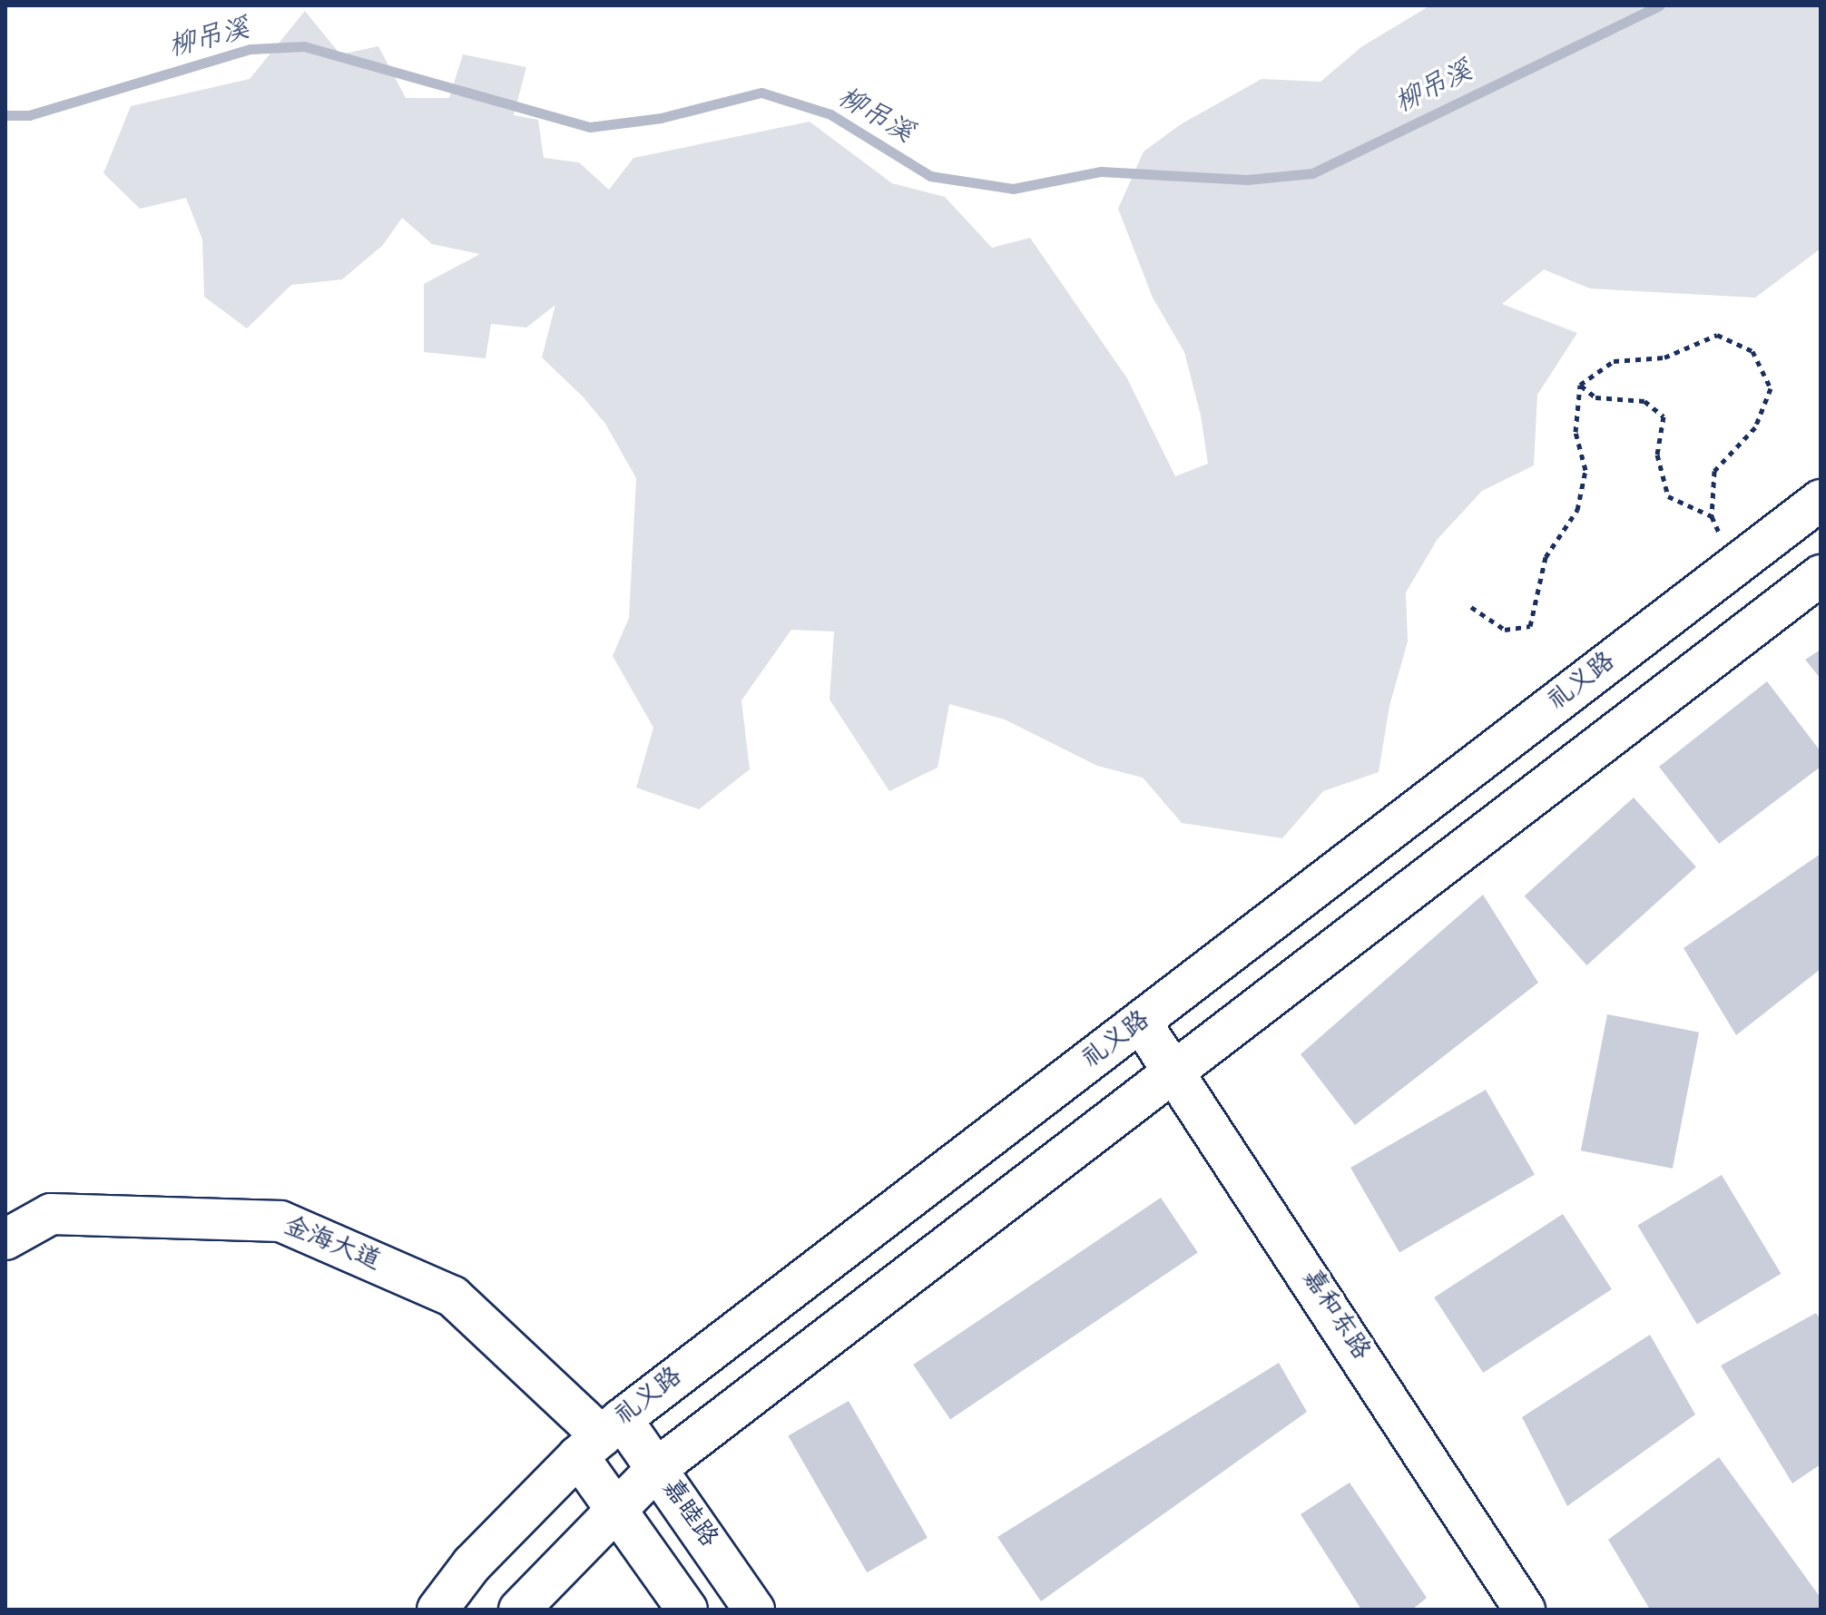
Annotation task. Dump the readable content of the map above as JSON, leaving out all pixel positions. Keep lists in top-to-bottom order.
{
  "streets": {
    "main road": [
      "礼义路",
      "金海大道",
      "嘉和东路",
      "嘉睦路"
    ]
  },
  "crossings": [
    ["礼义路", "金海大道"],
    ["礼义路", "嘉和东路"],
    ["礼义路", "嘉睦路"],
    ["金海大道", "嘉睦路"]
  ],
  "water": ["柳吊溪"]
}
